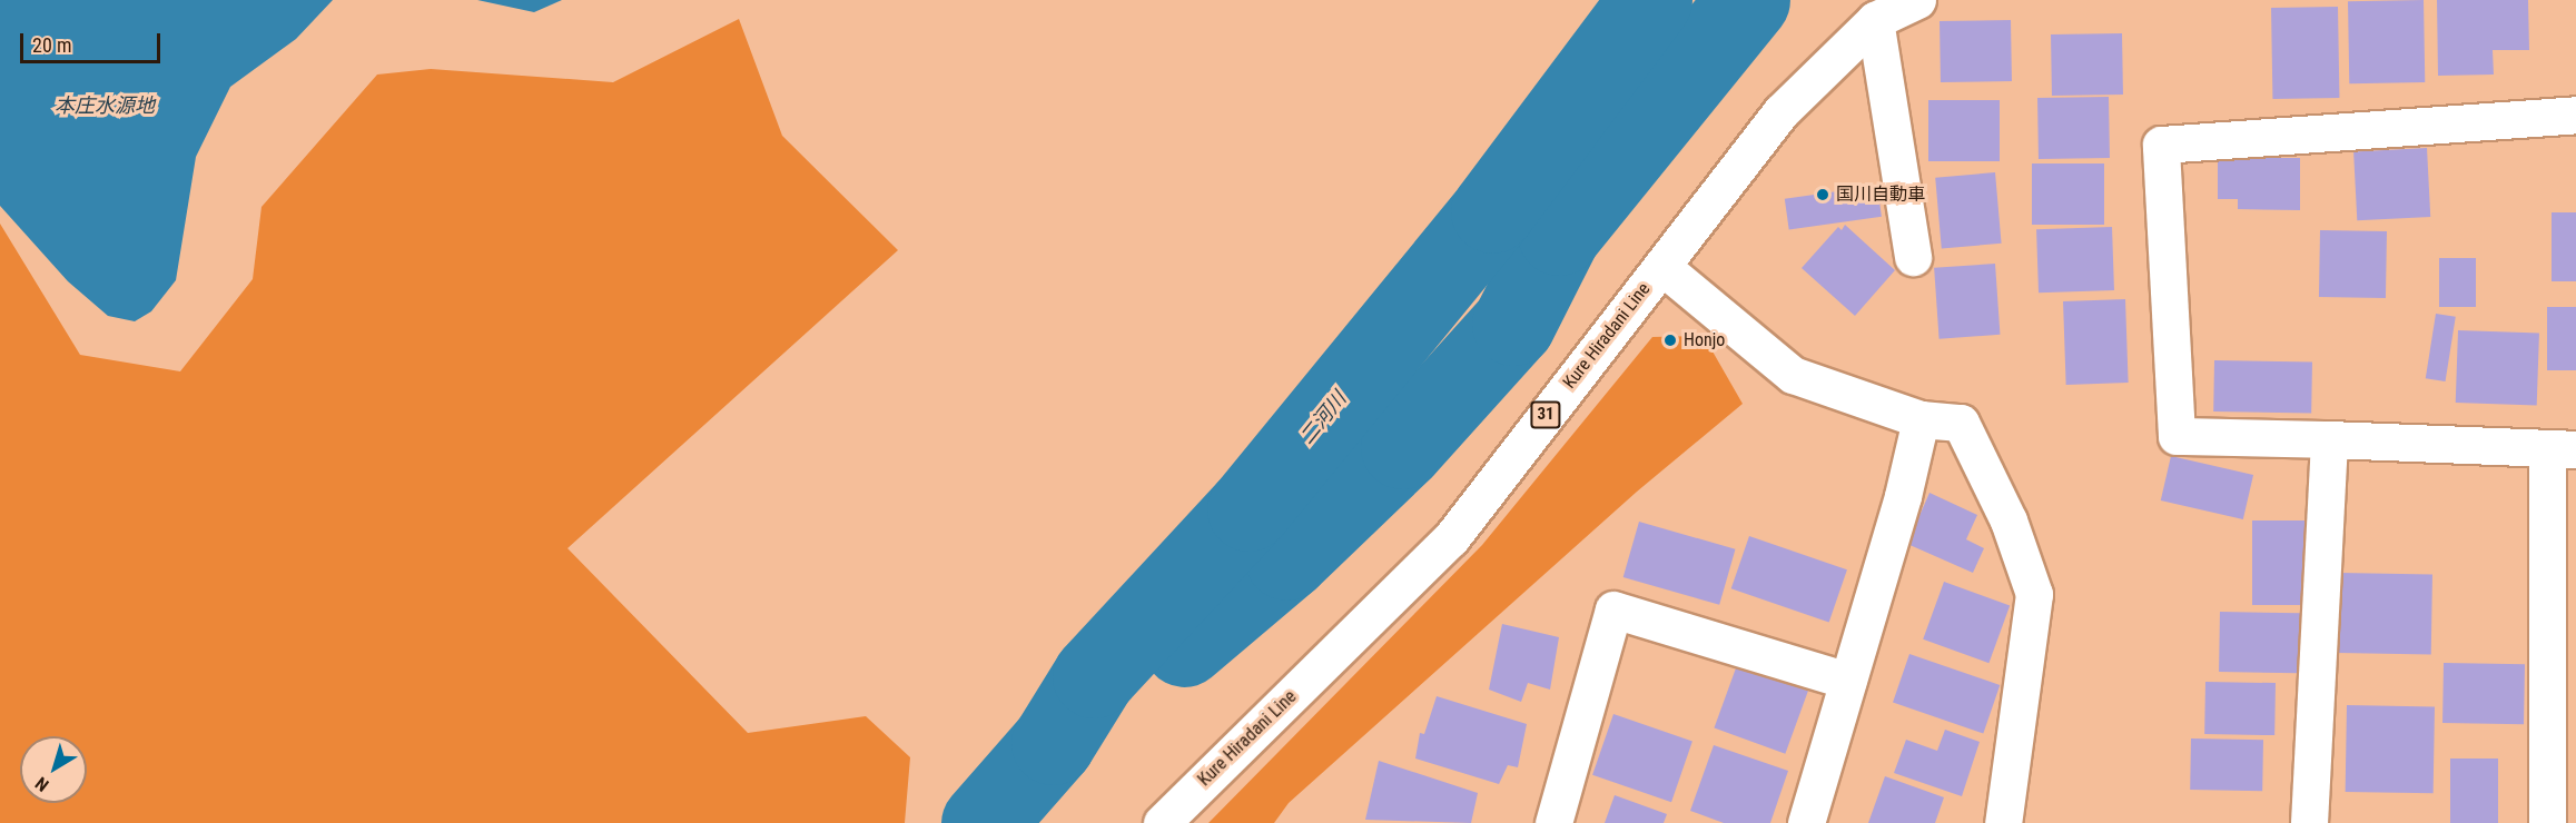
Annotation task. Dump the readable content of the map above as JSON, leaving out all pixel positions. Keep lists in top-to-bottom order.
{
  "streets": {
    "street": ["Kure Hiradani Line", "31"]
  },
  "water": ["本庄水源地", "二河川"],
  "places": ["国川自動車", "Honjo"],
  "scale_bar": "20 m",
  "north": "bottom left"
}
